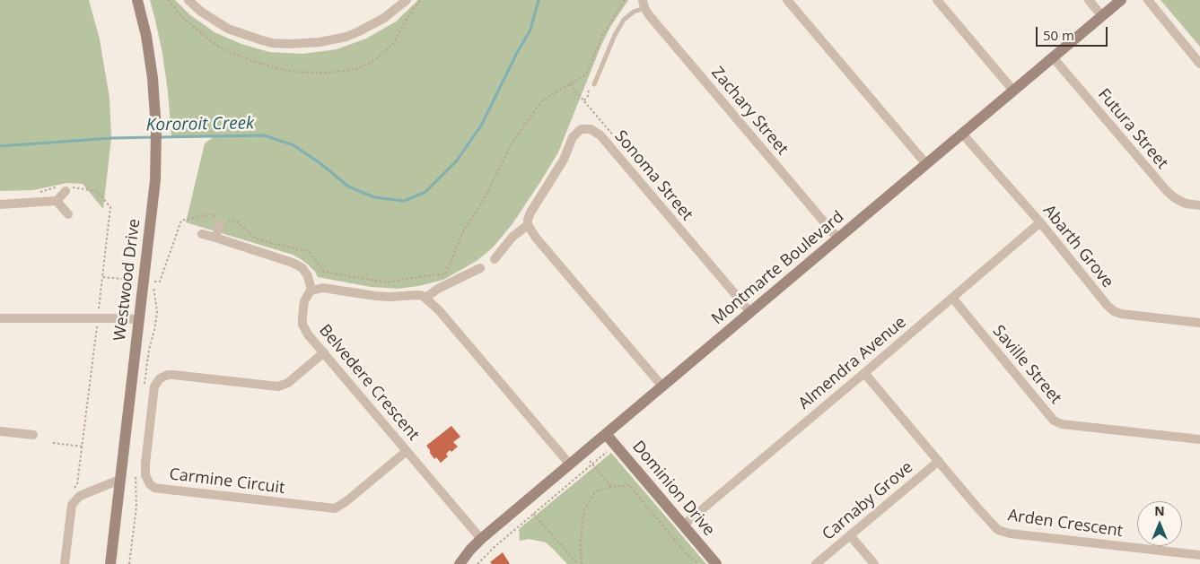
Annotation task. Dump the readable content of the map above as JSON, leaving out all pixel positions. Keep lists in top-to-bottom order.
{
  "streets": {
    "street": [
      "Zachary Street",
      "Futura Street",
      "Sonoma Street",
      "Abarth Grove",
      "Montmarte Boulevard",
      "Westwood Drive",
      "Almendra Avenue",
      "Saville Street",
      "Belvedere Crescent",
      "Carmine Circuit",
      "Dominion Drive",
      "Carnaby Grove",
      "Arden Crescent"
    ]
  },
  "crossings": [
    ["Zachary Street", "Montmarte Boulevard"],
    ["Futura Street", "Montmarte Boulevard"],
    ["Sonoma Street", "Montmarte Boulevard"],
    ["Abarth Grove", "Montmarte Boulevard"],
    ["Abarth Grove", "Almendra Avenue"],
    ["Montmarte Boulevard", "Belvedere Crescent"],
    ["Montmarte Boulevard", "Dominion Drive"],
    ["Almendra Avenue", "Saville Street"],
    ["Almendra Avenue", "Dominion Drive"],
    ["Almendra Avenue", "Arden Crescent"],
    ["Belvedere Crescent", "Carmine Circuit"],
    ["Carnaby Grove", "Arden Crescent"]
  ],
  "water": ["Kororoit Creek"],
  "scale_bar": "50 m",
  "north": "top"
}
